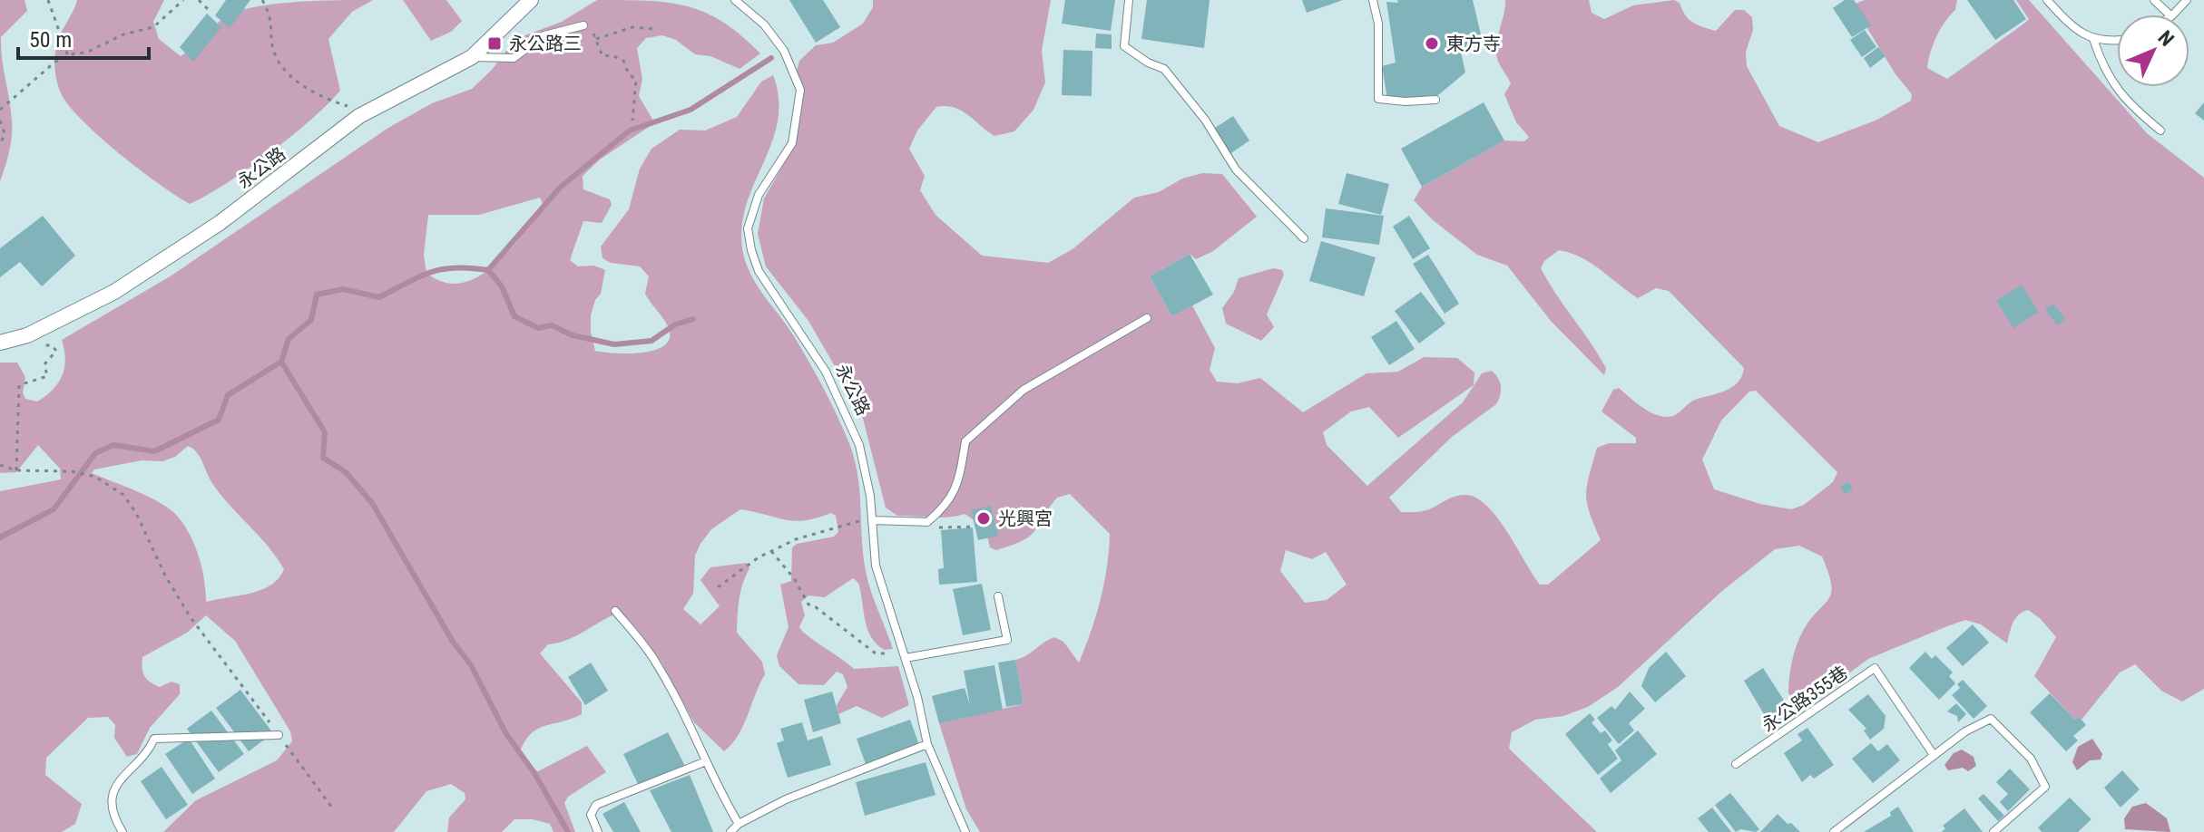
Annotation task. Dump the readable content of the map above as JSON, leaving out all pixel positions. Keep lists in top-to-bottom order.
{
  "streets": {
    "street": ["永公路"],
    "lane": ["永公路355巷"]
  },
  "places": {
    "transit": ["永公路三"],
    "other": ["東方寺", "光興宮"]
  },
  "scale_bar": "50 m",
  "north": "top right"
}
